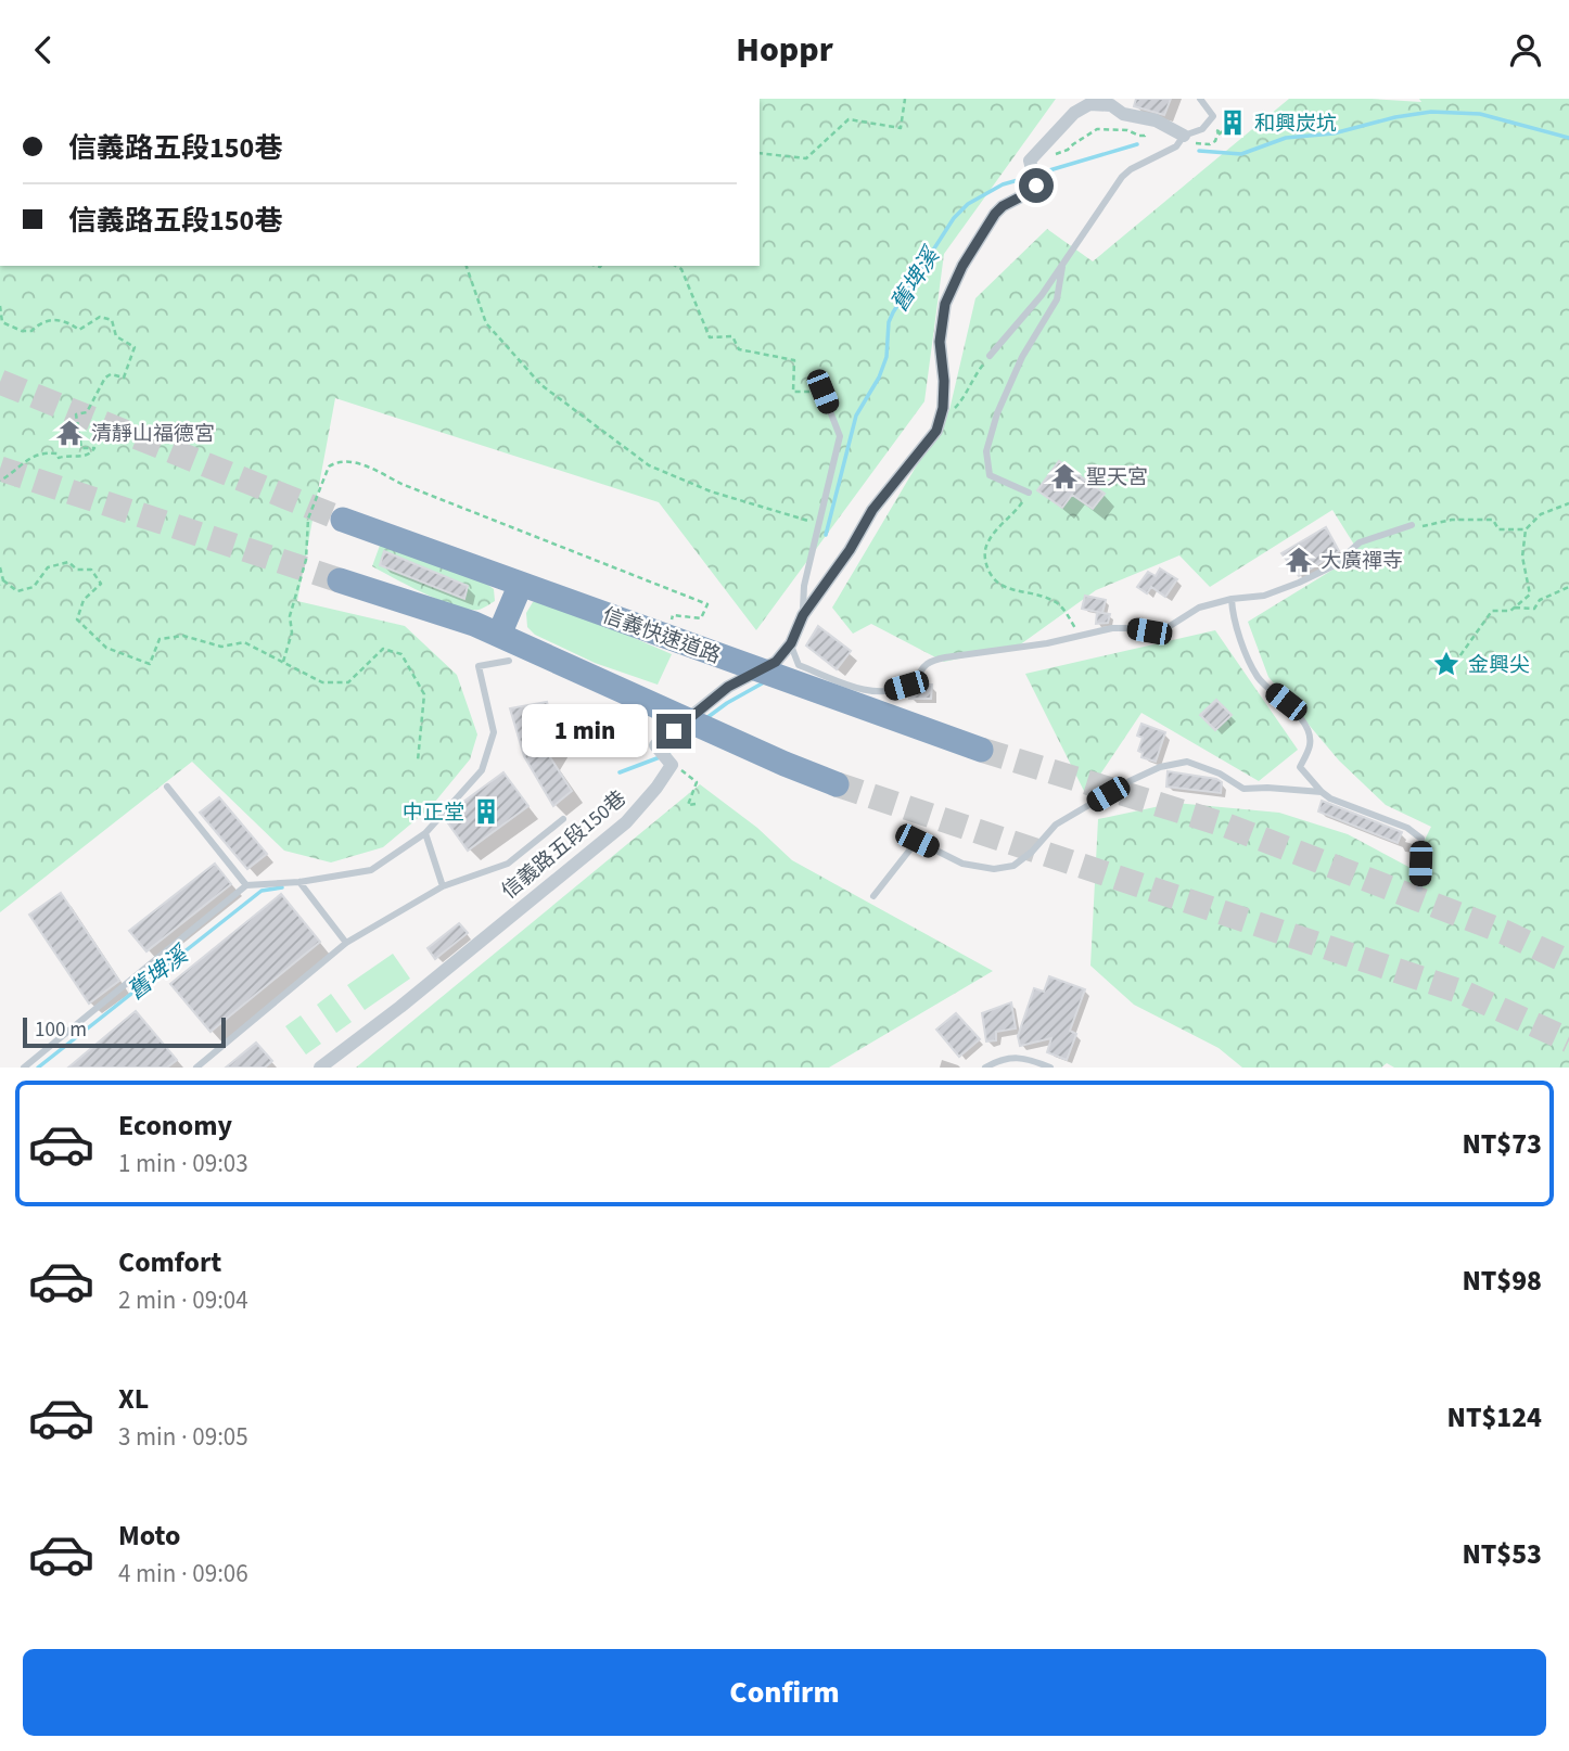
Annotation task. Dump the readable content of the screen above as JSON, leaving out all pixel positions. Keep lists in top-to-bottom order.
{
  "streets": {
    "highway": ["信義快速道路"],
    "street": ["信義路五段150巷"]
  },
  "water": ["舊埤溪"],
  "places": {
    "building": ["和興炭坑", "中正堂"],
    "temple": ["清靜山福德宮", "聖天宮", "大廣禪寺"],
    "place": ["金興尖"]
  },
  "scale_bar": "100 m",
  "page": {
    "header": "Hoppr",
    "banner": ["信義路五段150巷", "信義路五段150巷"],
    "bubble": "1 min",
    "scale": "100 m",
    "list": [
      {
        "name": "Economy",
        "note": "1 min · 09:03",
        "value": "NT$73"
      },
      {
        "name": "Comfort",
        "note": "2 min · 09:04",
        "value": "NT$98"
      },
      {
        "name": "XL",
        "note": "3 min · 09:05",
        "value": "NT$124"
      },
      {
        "name": "Moto",
        "note": "4 min · 09:06",
        "value": "NT$53"
      }
    ],
    "buttons": "Confirm"
  }
}
